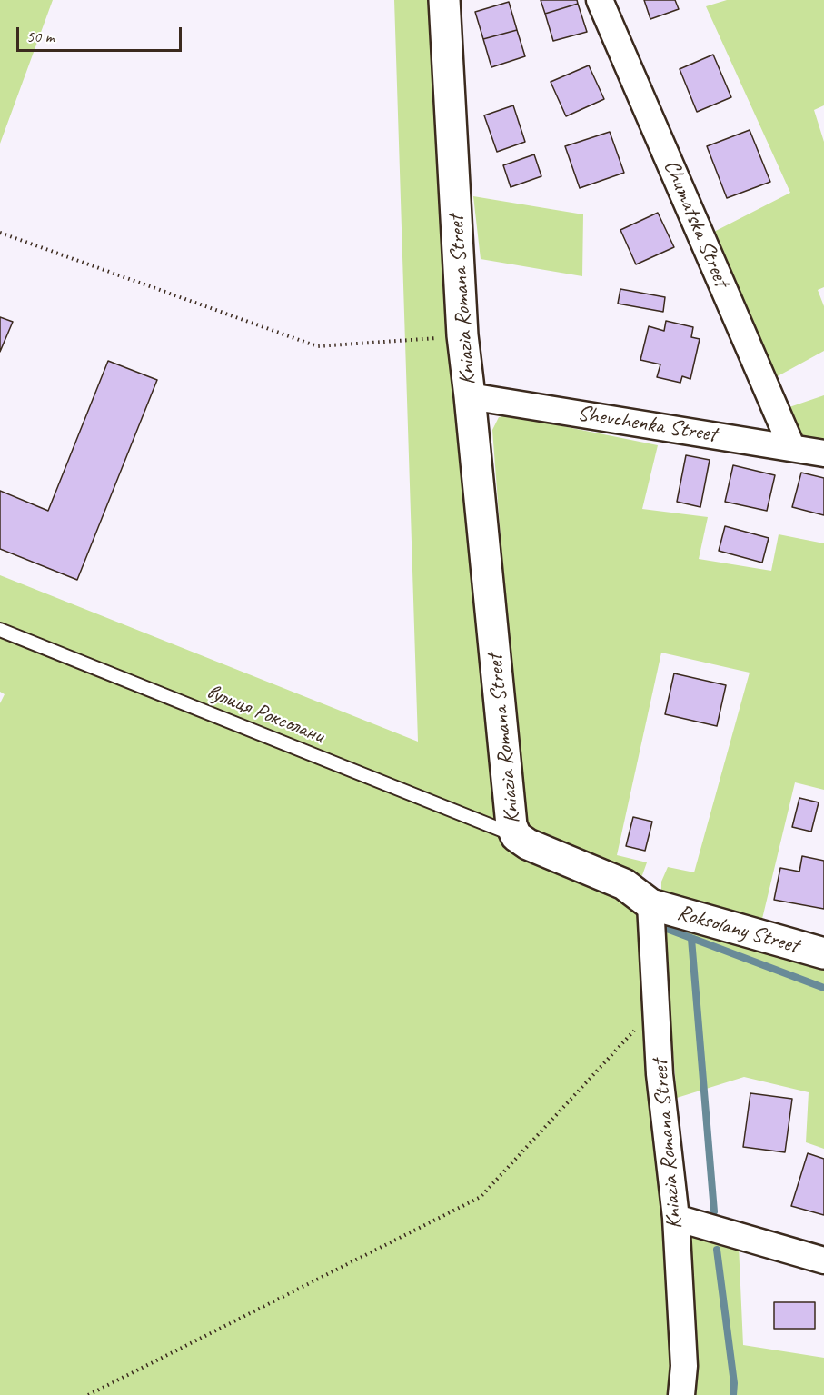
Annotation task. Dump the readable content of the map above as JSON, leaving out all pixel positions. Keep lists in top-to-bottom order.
{
  "streets": {
    "street": [
      "Chumatska Street",
      "Kniazia Romana Street",
      "Shevchenka Street",
      "Roksolany Street"
    ],
    "lane": ["вулиця Роксолани"]
  },
  "crossings": [
    ["Chumatska Street", "Shevchenka Street"],
    ["Kniazia Romana Street", "Shevchenka Street"],
    ["Kniazia Romana Street", "вулиця Роксолани"],
    ["Kniazia Romana Street", "Roksolany Street"]
  ],
  "scale_bar": "50 m"
}
